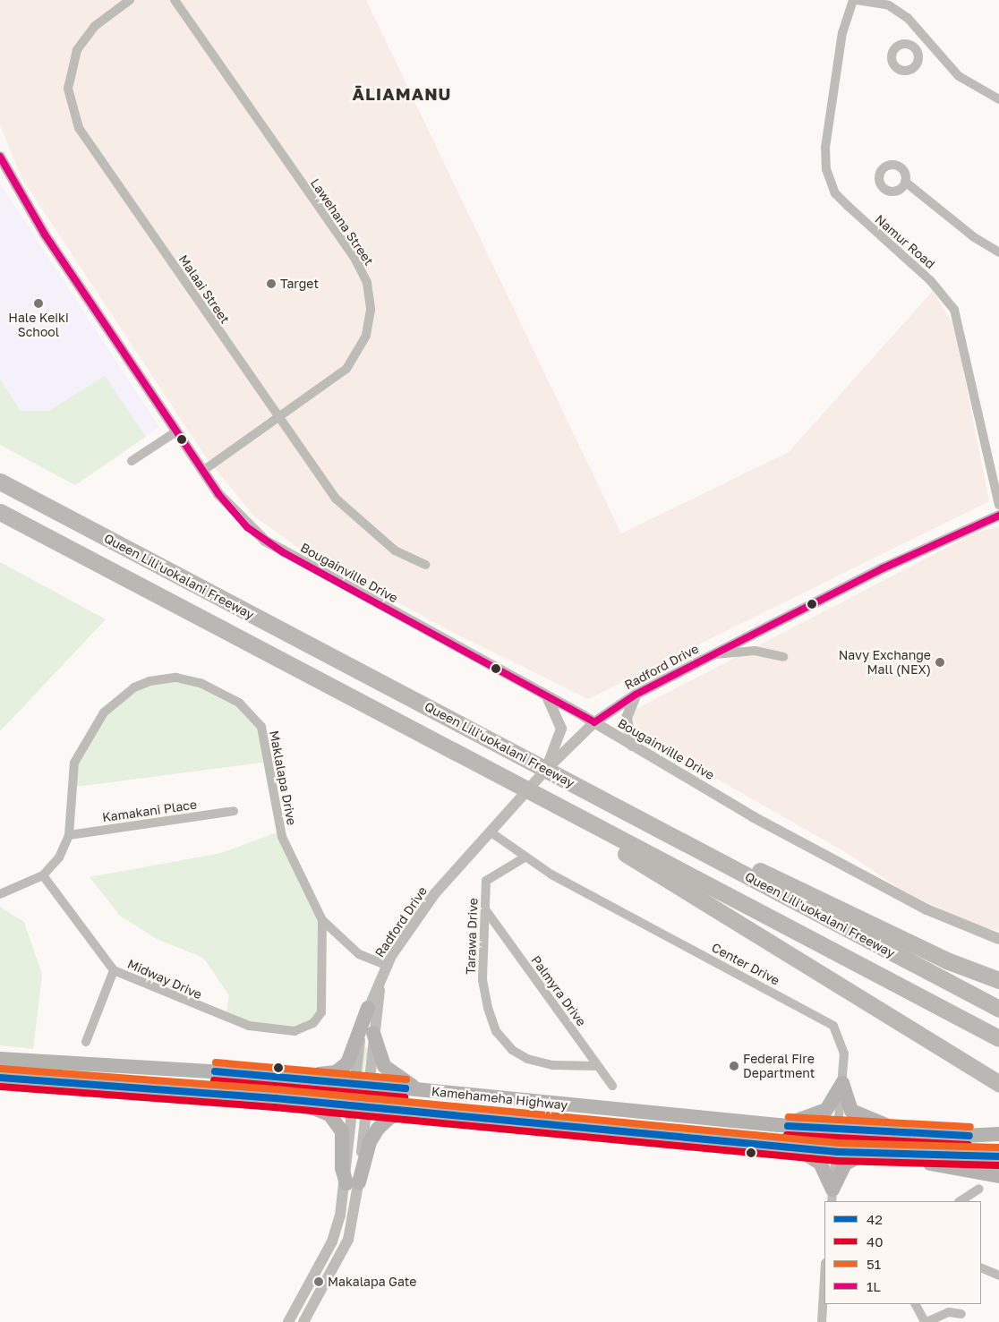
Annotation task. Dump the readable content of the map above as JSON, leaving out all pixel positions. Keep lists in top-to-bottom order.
{
  "streets": {
    "highway": ["Queen Liliʻuokalani Freeway"],
    "main road": ["Kamehameha Highway"],
    "street": [
      "Lawehana Street",
      "Namur Road",
      "Malaai Street",
      "Bougainville Drive",
      "Radford Drive",
      "Maklalapa Drive",
      "Kamakani Place",
      "Tarawa Drive",
      "Center Drive",
      "Midway Drive",
      "Palmyra Drive"
    ]
  },
  "crossings": [
    ["Lawehana Street", "Malaai Street"],
    ["Lawehana Street", "Bougainville Drive"],
    ["Bougainville Drive", "Radford Drive"],
    ["Radford Drive", "Center Drive"],
    ["Radford Drive", "Kamehameha Highway"],
    ["Maklalapa Drive", "Kamakani Place"],
    ["Maklalapa Drive", "Midway Drive"],
    ["Tarawa Drive", "Center Drive"],
    ["Tarawa Drive", "Palmyra Drive"],
    ["Center Drive", "Kamehameha Highway"]
  ],
  "districts": ["ĀLIAMANU"],
  "places": [
    "Target",
    "Hale Keiki School",
    "Navy Exchange Mall (NEX)",
    "Federal Fire Department",
    "Makalapa Gate"
  ],
  "lines": [
    "transit line 1L",
    "transit line 51",
    "transit line 42",
    "transit line 40"
  ],
  "legend": [
    "42",
    "40",
    "51",
    "1L"
  ]
}
